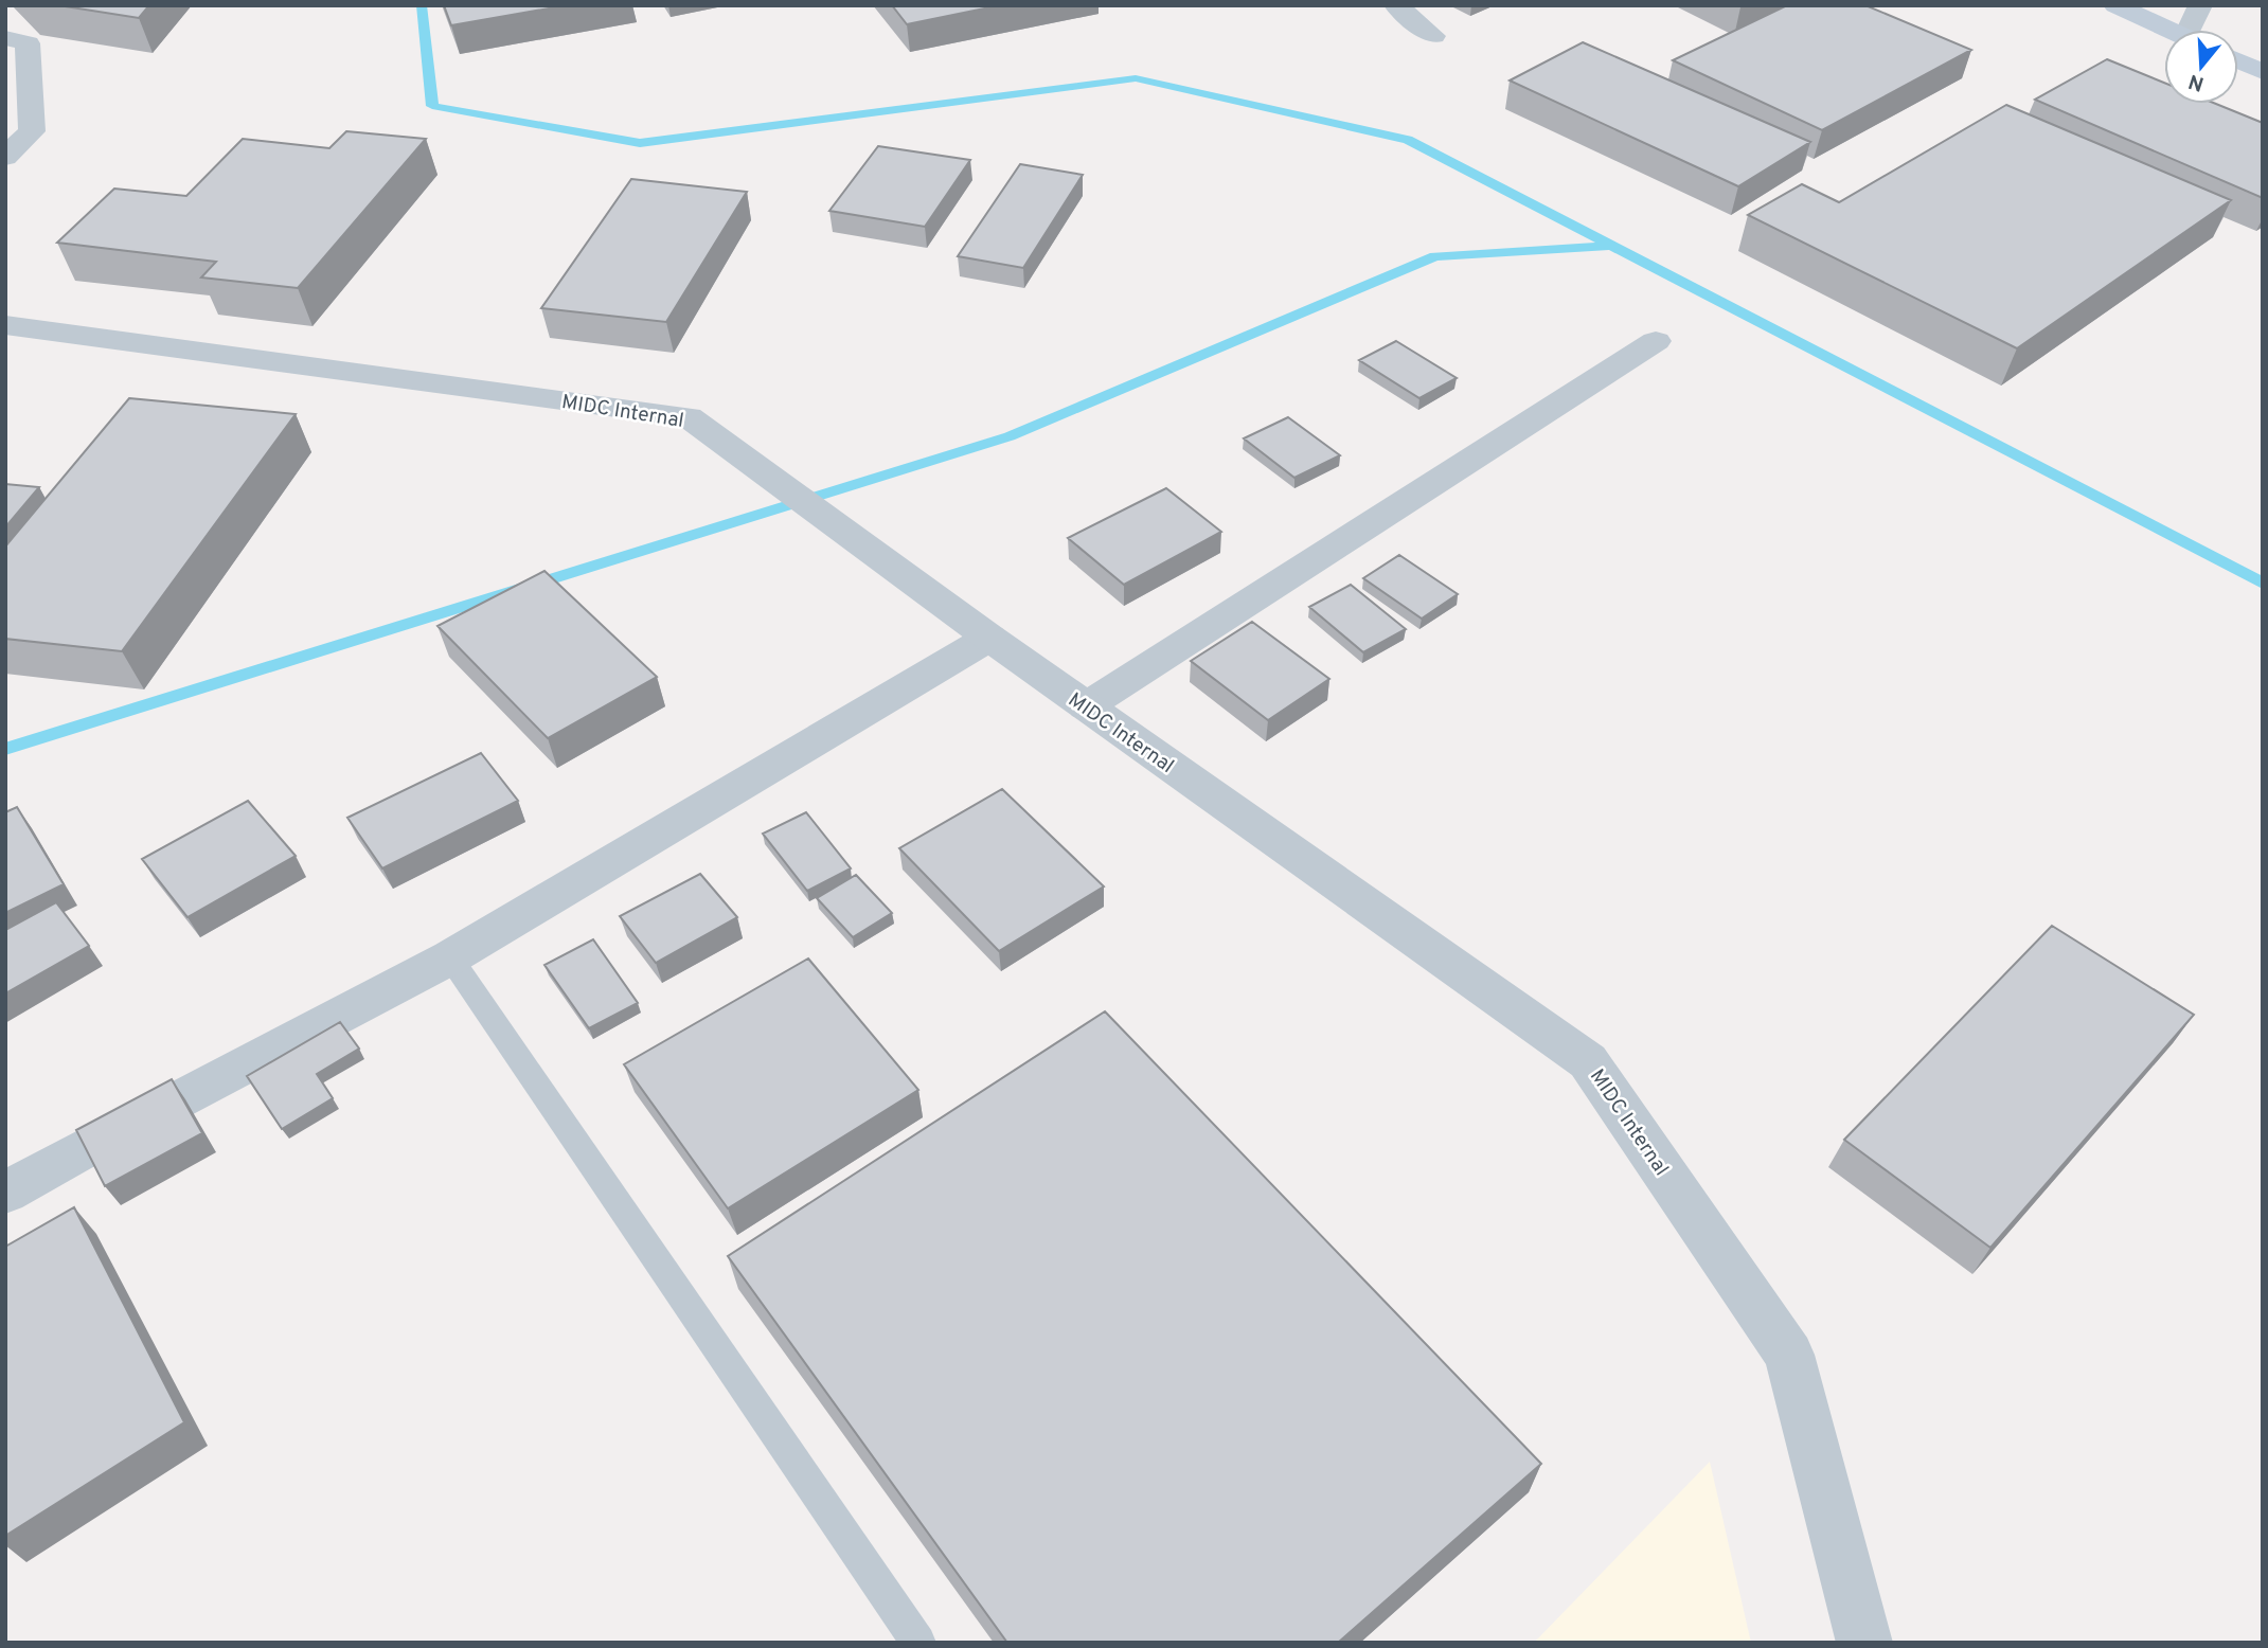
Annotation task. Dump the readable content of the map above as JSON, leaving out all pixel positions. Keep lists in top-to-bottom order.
{
  "streets": {
    "street": ["MIDC Internal"]
  },
  "north": "bottom"
}
